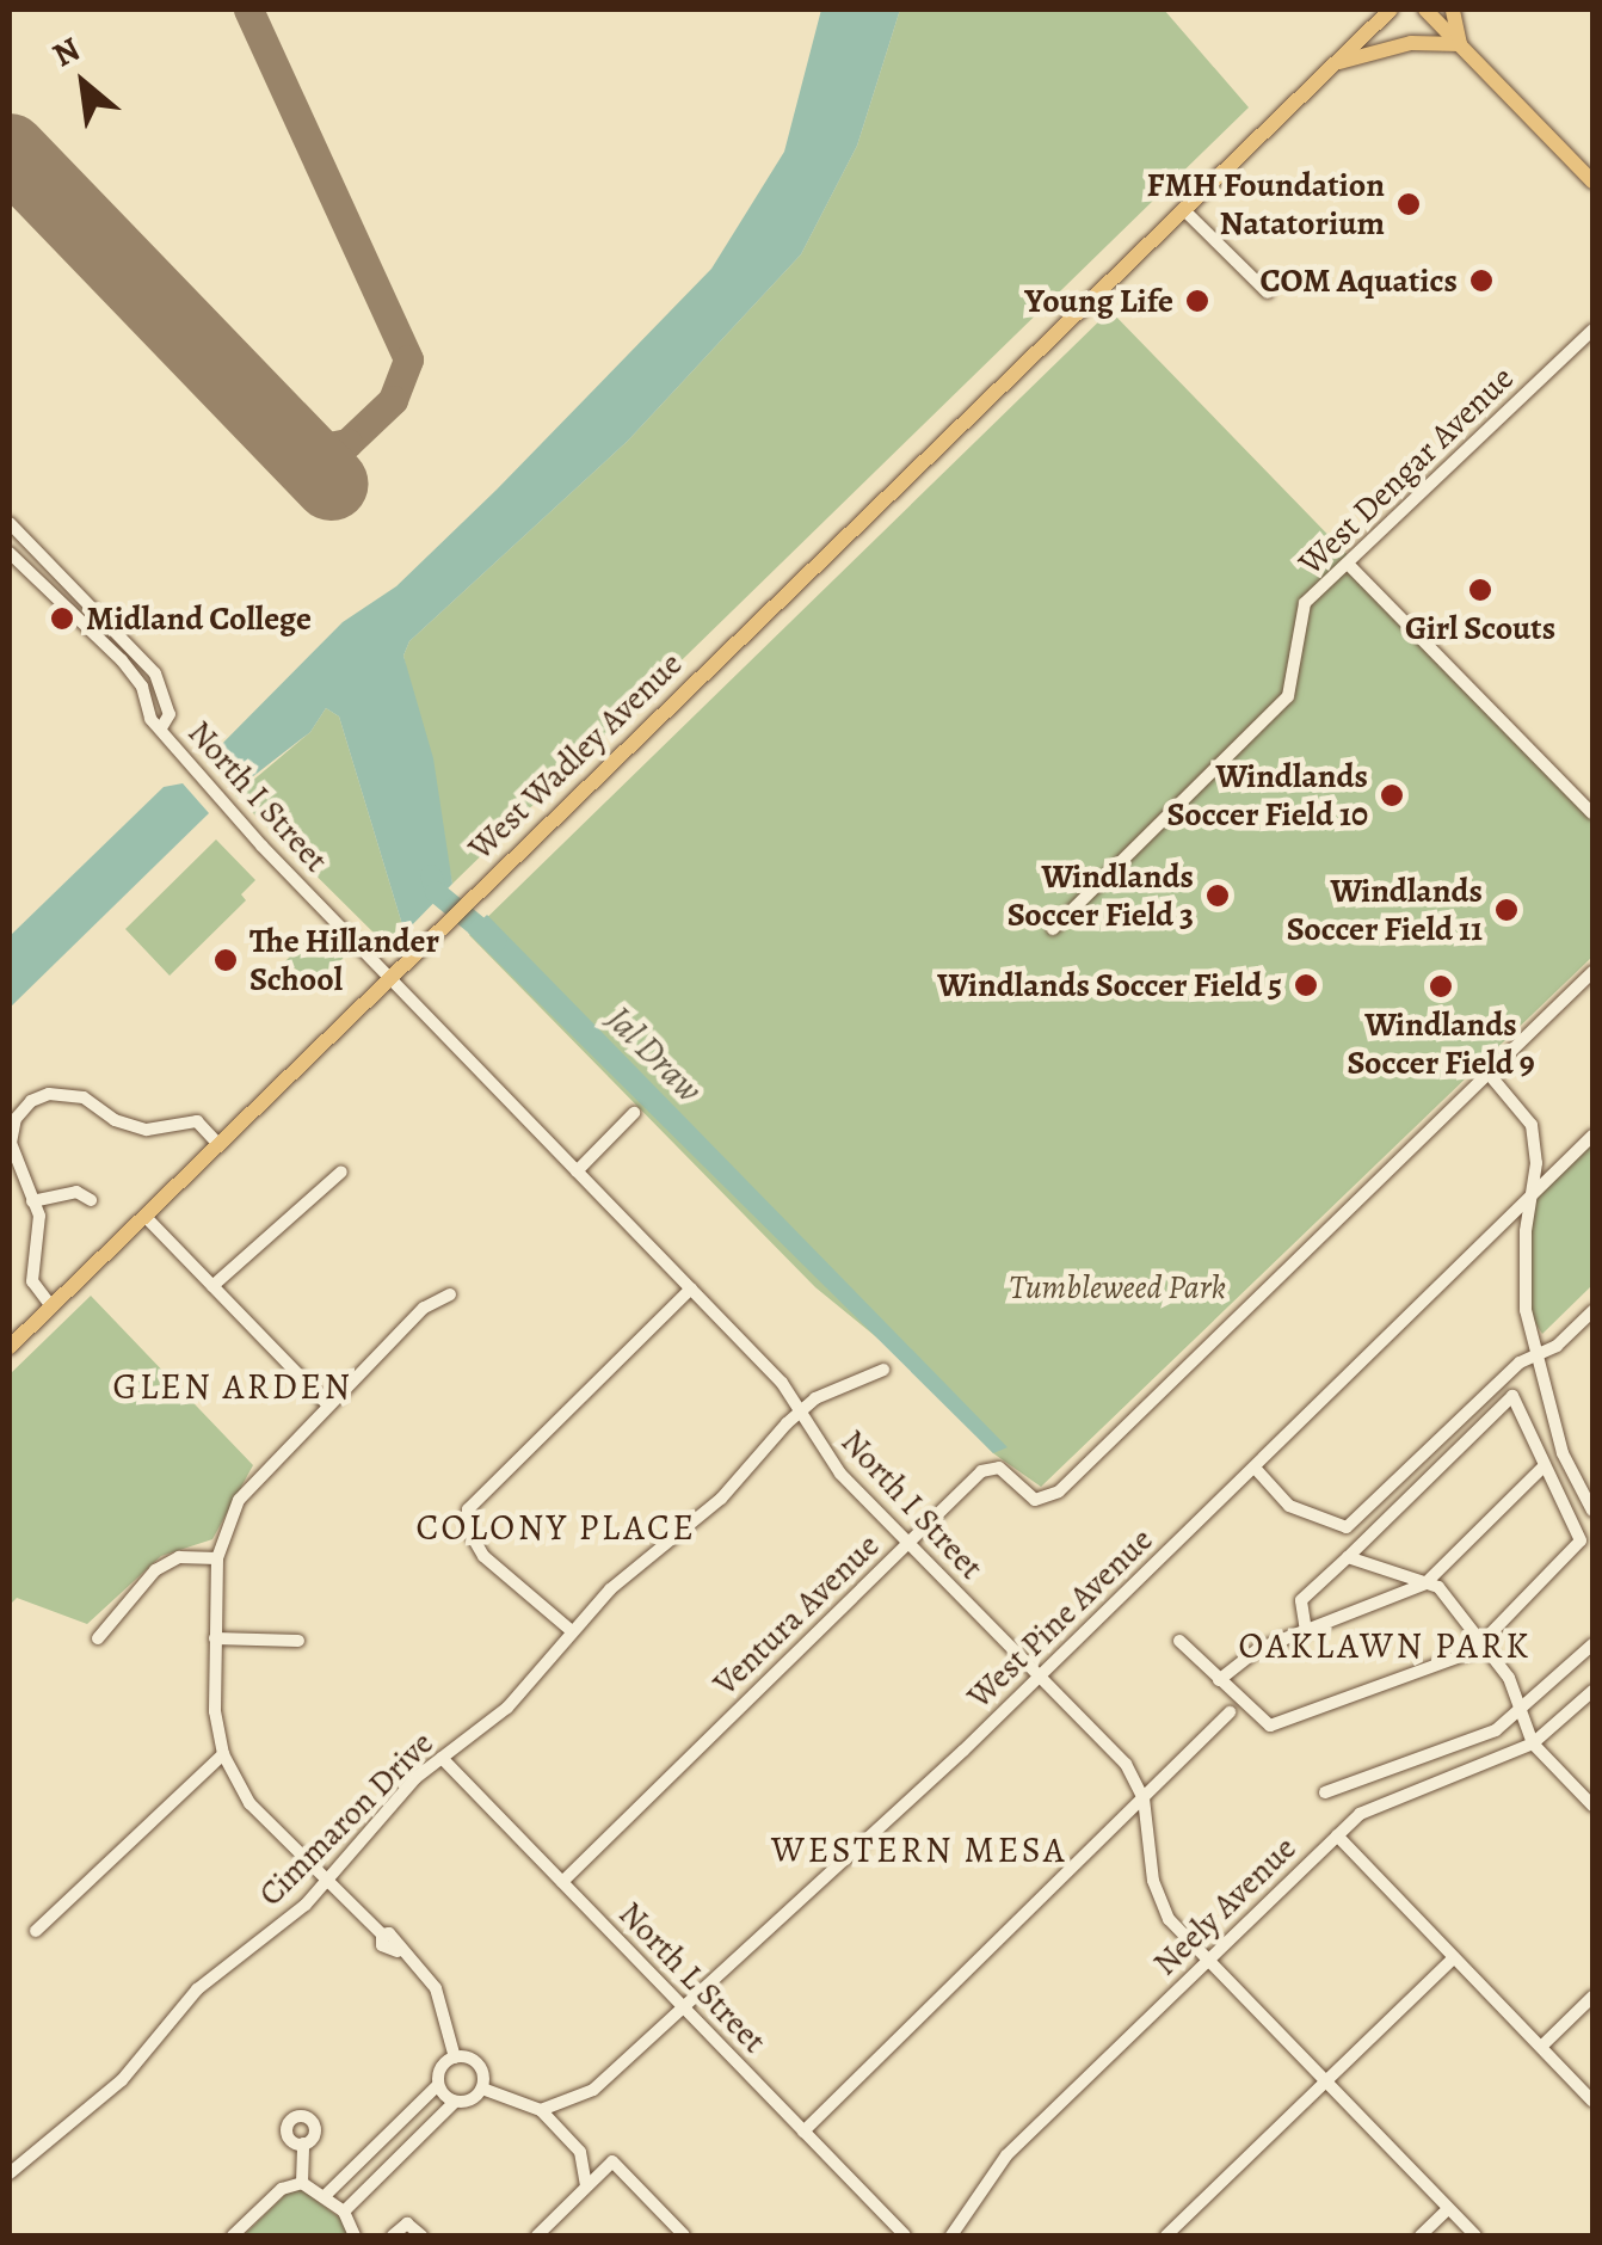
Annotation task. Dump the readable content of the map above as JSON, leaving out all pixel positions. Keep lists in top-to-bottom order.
{
  "streets": {
    "main road": ["West Wadley Avenue"],
    "street": [
      "West Dengar Avenue",
      "North I Street",
      "Ventura Avenue",
      "West Pine Avenue",
      "Cimmaron Drive",
      "Neely Avenue",
      "North L Street"
    ]
  },
  "crossings": [
    ["West Wadley Avenue", "North I Street"],
    ["North I Street", "Ventura Avenue"],
    ["North I Street", "West Pine Avenue"],
    ["North I Street", "Cimmaron Drive"],
    ["North I Street", "Neely Avenue"],
    ["Ventura Avenue", "North L Street"],
    ["West Pine Avenue", "North L Street"],
    ["Cimmaron Drive", "North L Street"]
  ],
  "districts": [
    "GLEN ARDEN",
    "COLONY PLACE",
    "OAKLAWN PARK",
    "WESTERN MESA"
  ],
  "water": ["Jal Draw"],
  "parks": ["Tumbleweed Park"],
  "places": [
    "FMH Foundation Natatorium",
    "COM Aquatics",
    "Young Life",
    "Girl Scouts",
    "Midland College",
    "Windlands Soccer Field 10",
    "Windlands Soccer Field 3",
    "Windlands Soccer Field 11",
    "The Hillander School",
    "Windlands Soccer Field 5",
    "Windlands Soccer Field 9"
  ],
  "north": "top left"
}
